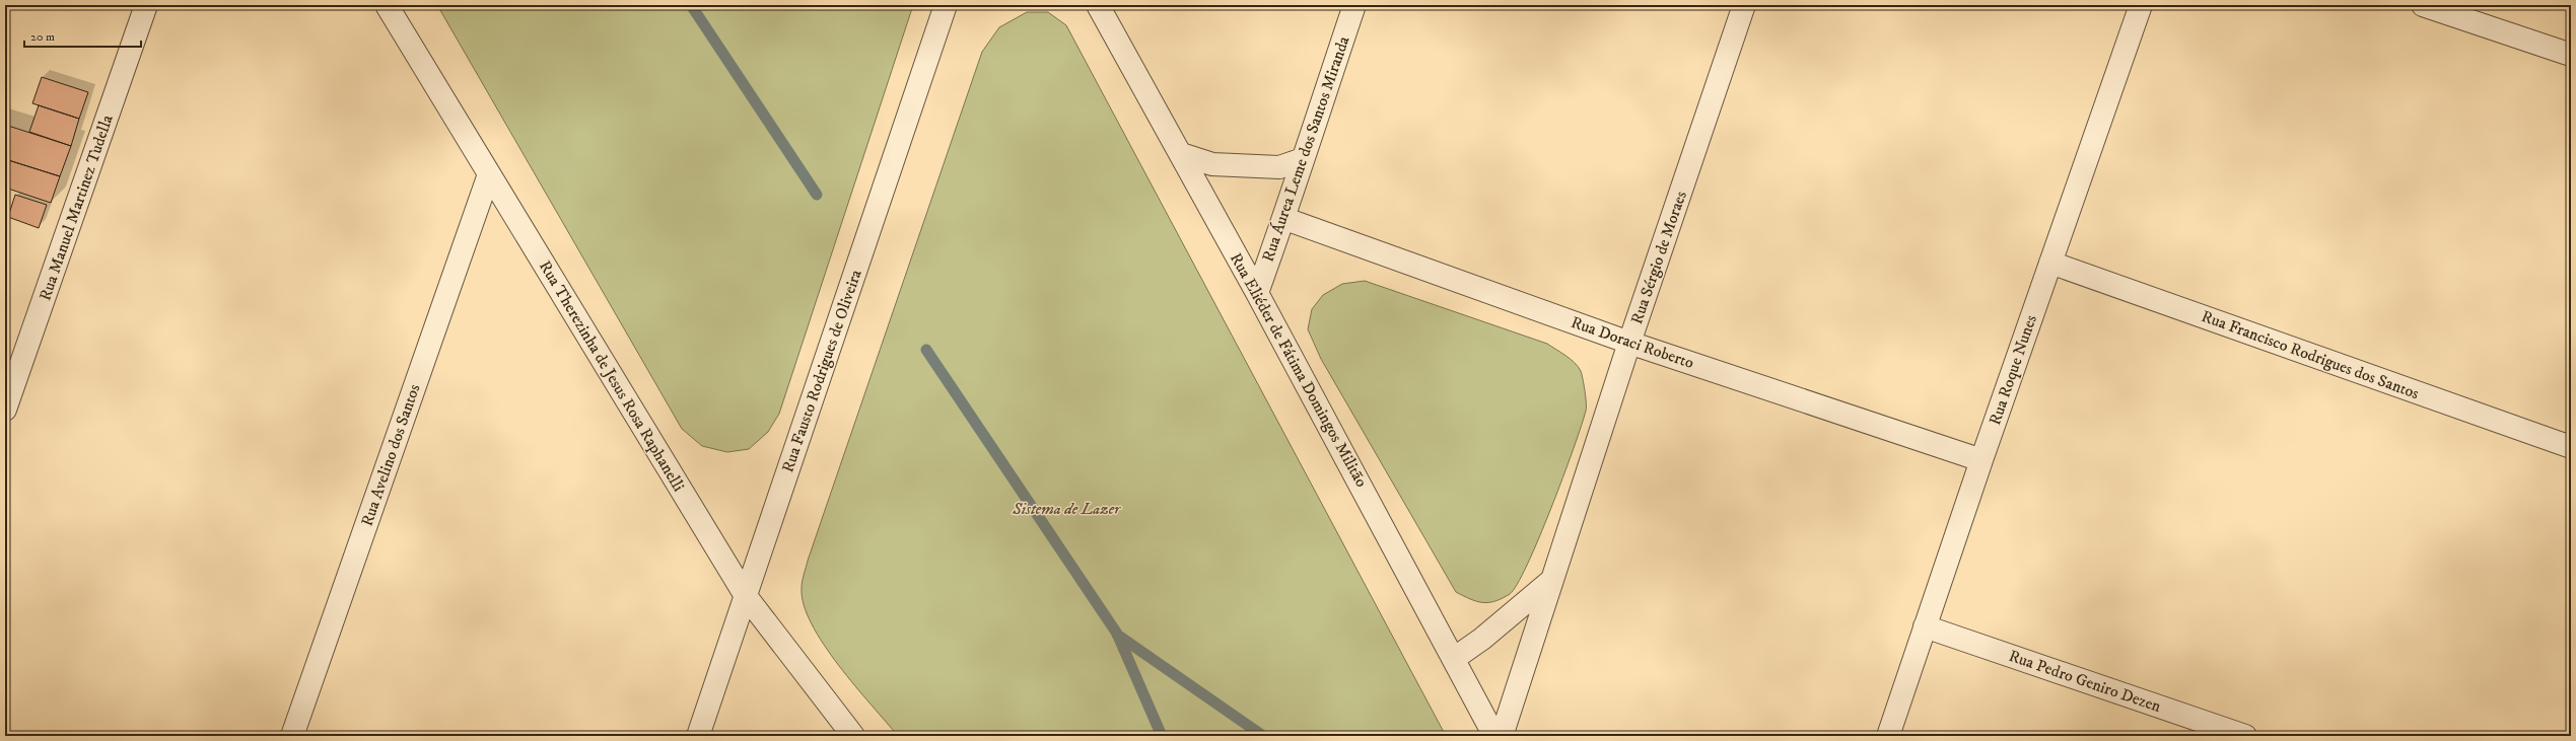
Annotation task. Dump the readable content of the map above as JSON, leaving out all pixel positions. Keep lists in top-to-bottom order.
{
  "streets": {
    "street": [
      "Rua Áurea Leme dos Santos Miranda",
      "Rua Manuel Martinez Tudella",
      "Rua Sérgio de Moraes",
      "Rua Doraci Roberto",
      "Rua Francisco Rodrigues dos Santos",
      "Rua Eliéder de Fátima Domingos Militão",
      "Rua Roque Nunes",
      "Rua Fausto Rodrigues de Oliveira",
      "Rua Therezinha de Jesus Rosa Raphanelli",
      "Rua Avelino dos Santos",
      "Rua Pedro Geniro Dezen"
    ]
  },
  "crossings": [
    ["Rua Áurea Leme dos Santos Miranda", "Rua Doraci Roberto"],
    ["Rua Áurea Leme dos Santos Miranda", "Rua Eliéder de Fátima Domingos Militão"],
    ["Rua Sérgio de Moraes", "Rua Doraci Roberto"],
    ["Rua Doraci Roberto", "Rua Roque Nunes"],
    ["Rua Francisco Rodrigues dos Santos", "Rua Roque Nunes"],
    ["Rua Roque Nunes", "Rua Pedro Geniro Dezen"],
    ["Rua Fausto Rodrigues de Oliveira", "Rua Therezinha de Jesus Rosa Raphanelli"],
    ["Rua Therezinha de Jesus Rosa Raphanelli", "Rua Avelino dos Santos"]
  ],
  "parks": ["Sistema de Lazer"],
  "scale_bar": "20 m"
}
